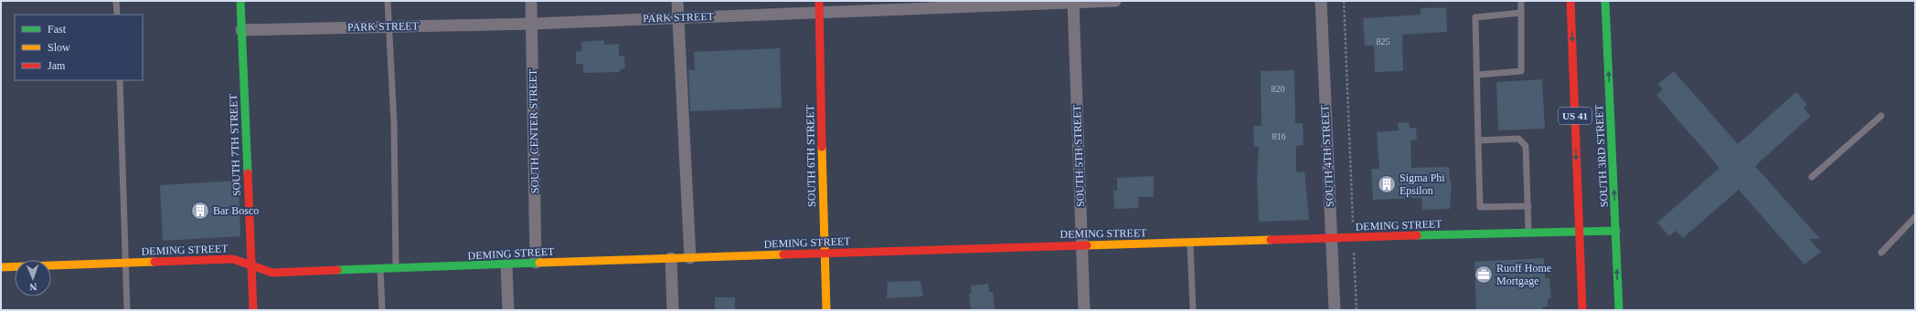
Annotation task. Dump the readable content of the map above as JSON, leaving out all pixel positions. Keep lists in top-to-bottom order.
{
  "streets": {
    "main road": [
      "US 41",
      "SOUTH 7TH STREET",
      "SOUTH 6TH STREET",
      "SOUTH 3RD STREET",
      "DEMING STREET"
    ],
    "street": [
      "PARK STREET",
      "SOUTH CENTER STREET",
      "SOUTH 5TH STREET",
      "SOUTH 4TH STREET"
    ]
  },
  "crossings": [
    ["PARK STREET", "SOUTH CENTER STREET"],
    ["PARK STREET", "SOUTH 7TH STREET"],
    ["PARK STREET", "SOUTH 6TH STREET"],
    ["PARK STREET", "SOUTH 5TH STREET"],
    ["US 41", "DEMING STREET"],
    ["SOUTH CENTER STREET", "DEMING STREET"],
    ["SOUTH 7TH STREET", "DEMING STREET"],
    ["SOUTH 6TH STREET", "DEMING STREET"],
    ["SOUTH 5TH STREET", "DEMING STREET"],
    ["SOUTH 4TH STREET", "DEMING STREET"],
    ["SOUTH 3RD STREET", "DEMING STREET"]
  ],
  "places": {
    "building": ["Sigma Phi Epsilon", "Bar Bosco"],
    "office": ["Ruoff Home Mortgage"]
  },
  "house_numbers": ["825", "820", "816"],
  "legend": ["Fast", "Slow", "Jam"],
  "north": "bottom"
}
